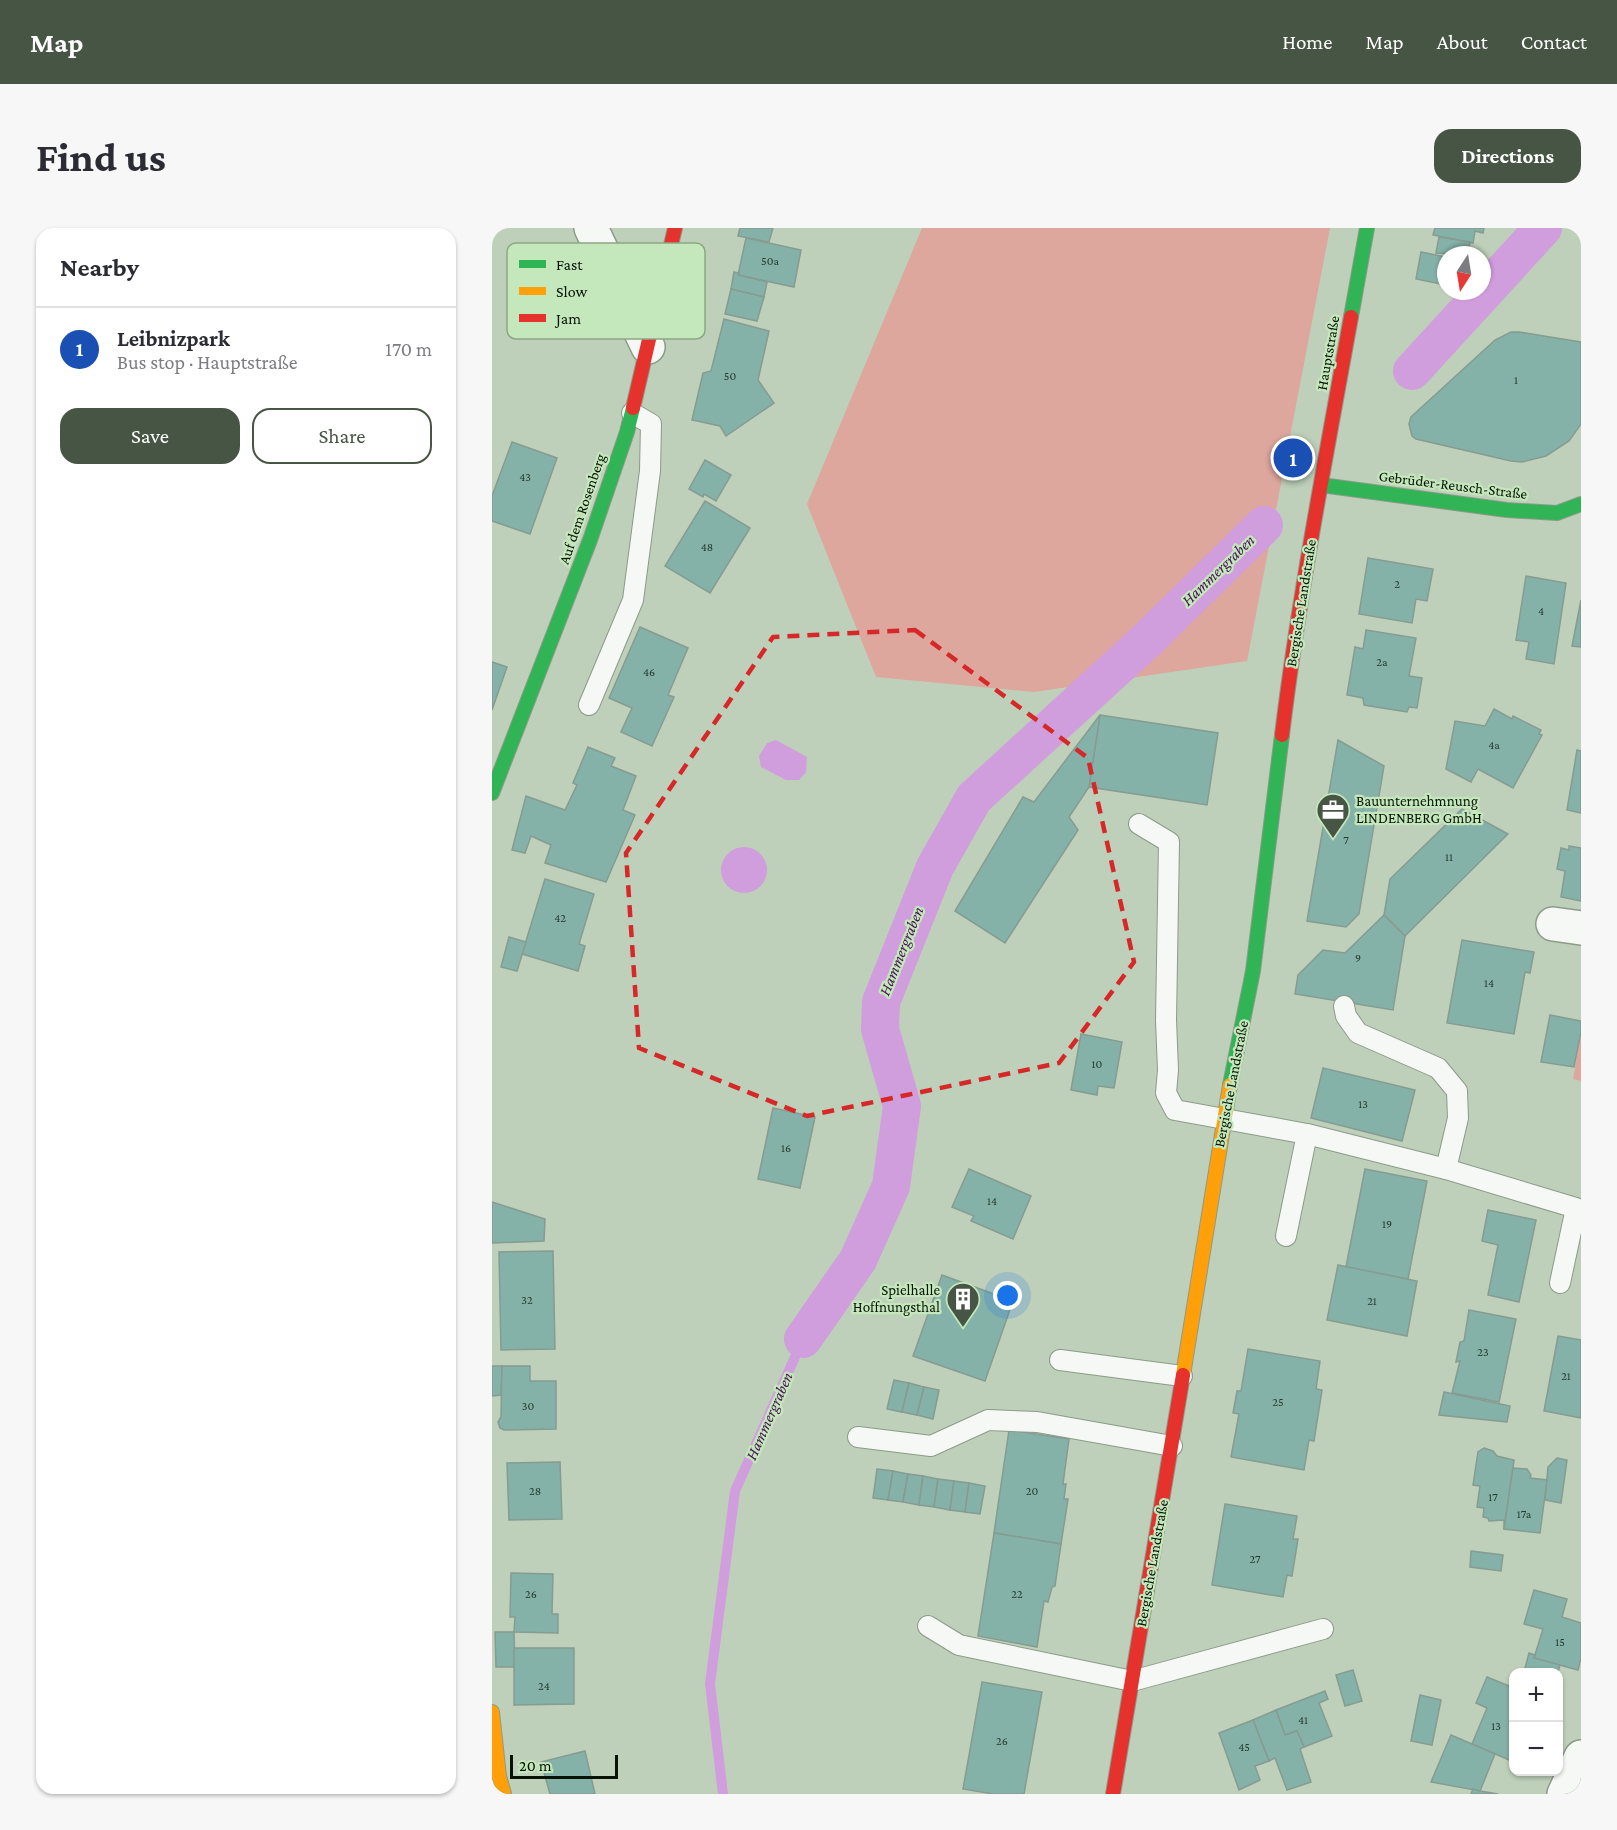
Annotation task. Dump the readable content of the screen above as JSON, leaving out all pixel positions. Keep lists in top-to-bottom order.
{
  "streets": {
    "main road": [
      "Hauptstraße",
      "Gebrüder-Reusch-Straße",
      "Auf dem Rosenberg",
      "Bergische Landstraße"
    ]
  },
  "crossings": [
    ["Hauptstraße", "Gebrüder-Reusch-Straße"],
    ["Hauptstraße", "Bergische Landstraße"],
    ["Gebrüder-Reusch-Straße", "Bergische Landstraße"]
  ],
  "water": ["Hammergraben"],
  "places": {
    "office": ["Bauunternehmnung LINDENBERG GmbH"],
    "building": ["Spielhalle Hoffnungsthal"]
  },
  "house_numbers": [
    "50a",
    "50",
    "1",
    "43",
    "48",
    "2",
    "4",
    "2a",
    "46",
    "4a",
    "7",
    "11",
    "42",
    "9",
    "14",
    "10",
    "13",
    "16",
    "14",
    "19",
    "32",
    "21",
    "23",
    "21",
    "25",
    "30",
    "28",
    "20",
    "17",
    "17a",
    "27",
    "26",
    "22",
    "15",
    "24",
    "41",
    "13",
    "26",
    "45"
  ],
  "legend": ["Fast", "Slow", "Jam"],
  "scale_bar": "20 m",
  "north": "bottom",
  "page": {
    "header": "Map",
    "nav": [
      "Home",
      "Map",
      "About",
      "Contact"
    ],
    "buttons": [
      "Directions",
      ["Save", "Share"]
    ],
    "title": "Find us",
    "heading": "Nearby",
    "list": [
      {
        "mark": "1",
        "name": "Leibnizpark",
        "note": "Bus stop · Hauptstraße",
        "value": "170 m"
      }
    ],
    "pins": "1",
    "map_buttons": ["+", "−"],
    "scale": "20 m"
  }
}
